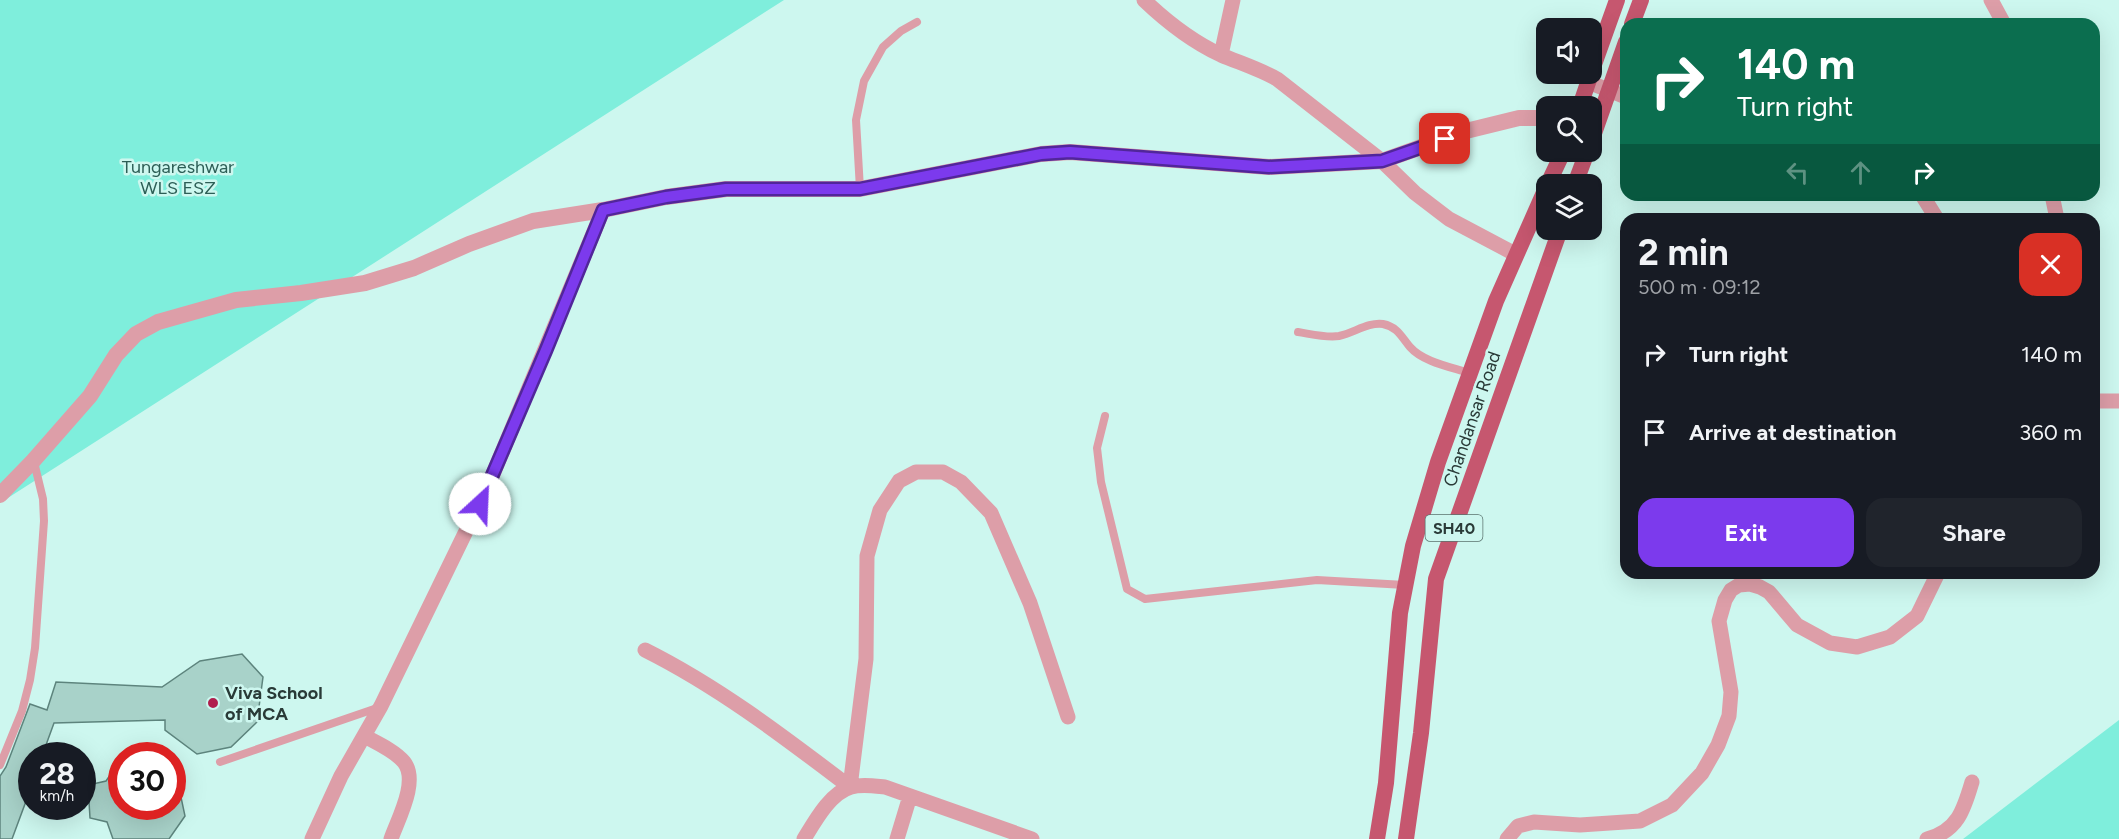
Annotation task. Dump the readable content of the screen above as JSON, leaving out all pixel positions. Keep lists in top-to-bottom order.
{
  "streets": {
    "main road": ["Chandansar Road", "SH40"]
  },
  "parks": ["Tungareshwar WLS ESZ"],
  "places": ["Viva School of MCA"],
  "page": {
    "turn": ["140 m", "Turn right"],
    "heading": ["2 min", "500 m · 09:12"],
    "list": [
      {
        "name": "Turn right",
        "value": "140 m"
      },
      {
        "name": "Arrive at destination",
        "value": "360 m"
      }
    ],
    "buttons": ["Exit", "Share"],
    "speed": "28 km/h",
    "limit": "30"
  }
}
